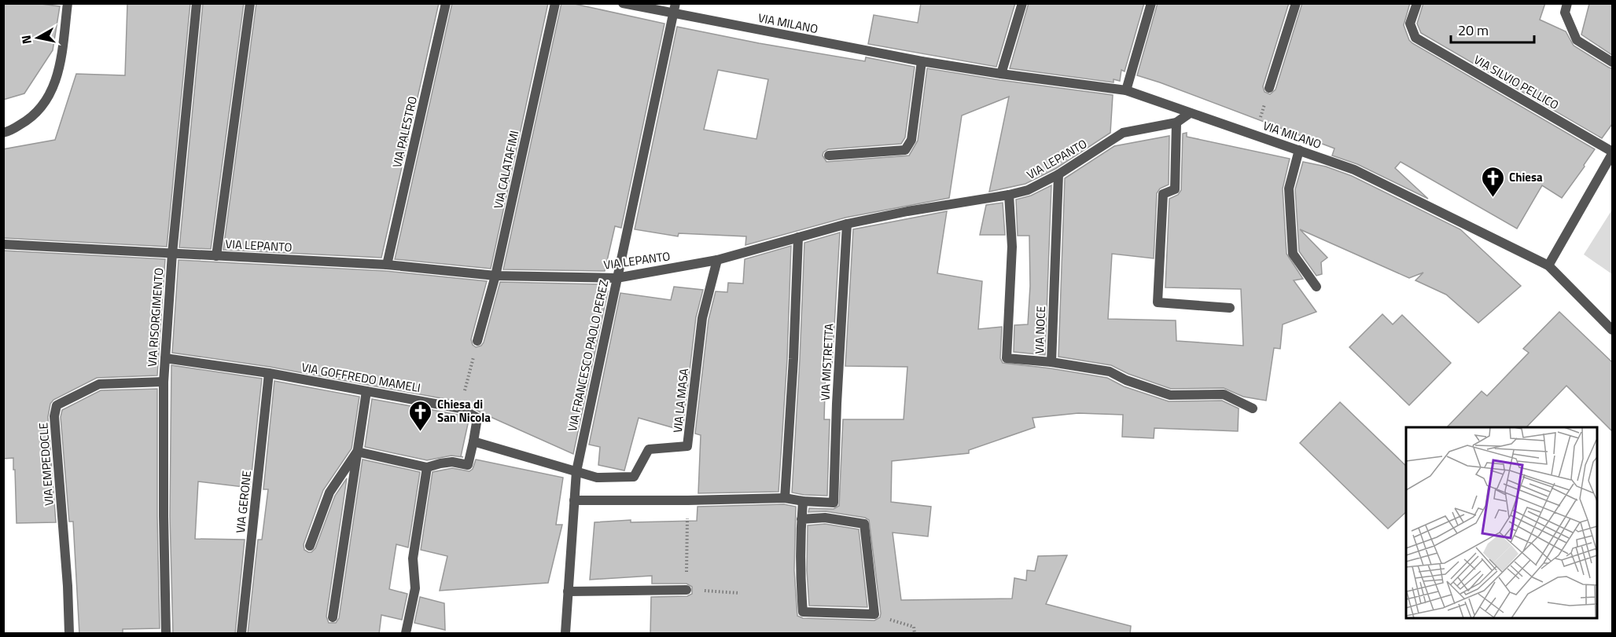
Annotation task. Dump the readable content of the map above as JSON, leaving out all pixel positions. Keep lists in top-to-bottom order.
{
  "streets": {
    "street": [
      "VIA MILANO",
      "VIA SILVIO PELLICO",
      "VIA PALESTRO",
      "VIA LEPANTO",
      "VIA CALATAFIMI",
      "VIA RISORGIMENTO",
      "VIA NOCE",
      "VIA FRANCESCO PAOLO PEREZ",
      "VIA MISTRETTA",
      "VIA GOFFREDO MAMELI",
      "VIA LA MASA",
      "VIA EMPEDOCLE",
      "VIA GERONE"
    ]
  },
  "crossings": [
    ["VIA MILANO", "VIA LEPANTO"],
    ["VIA MILANO", "VIA FRANCESCO PAOLO PEREZ"],
    ["VIA PALESTRO", "VIA LEPANTO"],
    ["VIA LEPANTO", "VIA CALATAFIMI"],
    ["VIA LEPANTO", "VIA RISORGIMENTO"],
    ["VIA LEPANTO", "VIA NOCE"],
    ["VIA LEPANTO", "VIA FRANCESCO PAOLO PEREZ"],
    ["VIA LEPANTO", "VIA MISTRETTA"],
    ["VIA LEPANTO", "VIA LA MASA"],
    ["VIA RISORGIMENTO", "VIA GOFFREDO MAMELI"],
    ["VIA RISORGIMENTO", "VIA EMPEDOCLE"],
    ["VIA FRANCESCO PAOLO PEREZ", "VIA LA MASA"],
    ["VIA GOFFREDO MAMELI", "VIA GERONE"]
  ],
  "places": {
    "church": ["Chiesa", "Chiesa di San Nicola"]
  },
  "scale_bar": "20 m",
  "north": "left"
}
